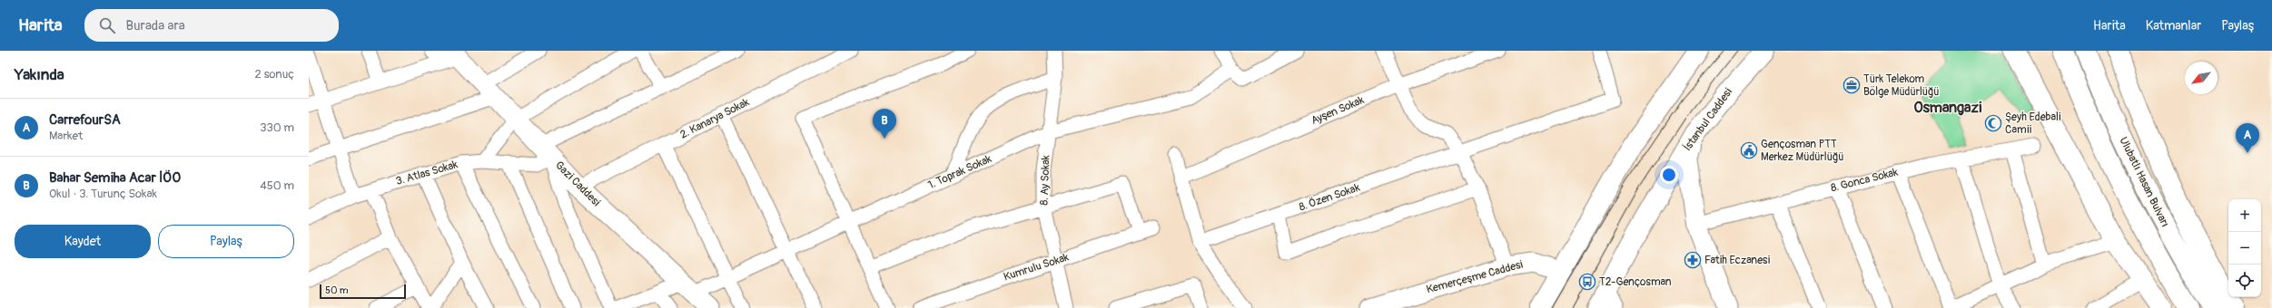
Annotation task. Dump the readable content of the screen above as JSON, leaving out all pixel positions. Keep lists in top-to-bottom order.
{
  "streets": {
    "highway": ["İstanbul Caddesi", "Ulubatlı Hasan Bulvarı"],
    "main road": ["Gazi Caddesi", "Kemerçeşme Caddesi"],
    "street": [
      "Ayşen Sokak",
      "2. Kanarya Sokak",
      "1. Toprak Sokak",
      "3. Atlas Sokak",
      "8. Ay Sokak",
      "8. Gonca Sokak",
      "8. Özen Sokak",
      "Kumrulu Sokak"
    ]
  },
  "crossings": [
    ["2. Kanarya Sokak", "Gazi Caddesi"],
    ["1. Toprak Sokak", "8. Ay Sokak"],
    ["1. Toprak Sokak", "Gazi Caddesi"],
    ["3. Atlas Sokak", "Gazi Caddesi"],
    ["8. Ay Sokak", "Kumrulu Sokak"]
  ],
  "districts": ["Osmangazi"],
  "places": {
    "office": ["Türk Telekom Bölge Müdürlüğü"],
    "mosque": ["Şeyh Edebali Camii"],
    "public building": ["Gençosman PTT Merkez Müdürlüğü"],
    "pharmacy": ["Fatih Eczanesi"],
    "bus stop": ["T2-Gençosman"]
  },
  "scale_bar": "50 m",
  "north": "bottom left",
  "page": {
    "header": "Harita",
    "search": "Burada ara",
    "nav": ["Harita", "Katmanlar", "Paylaş"],
    "heading": ["Yakında", "2 sonuç"],
    "list": [
      {
        "mark": "A",
        "name": "CarrefourSA",
        "note": "Market",
        "value": "330 m"
      },
      {
        "mark": "B",
        "name": "Bahar Semiha Acar İÖO",
        "note": "Okul · 3. Turunç Sokak",
        "value": "450 m"
      }
    ],
    "pins": ["B", "A"],
    "map_buttons": ["+", "−"],
    "buttons": ["Kaydet", "Paylaş"],
    "scale": "50 m"
  }
}
